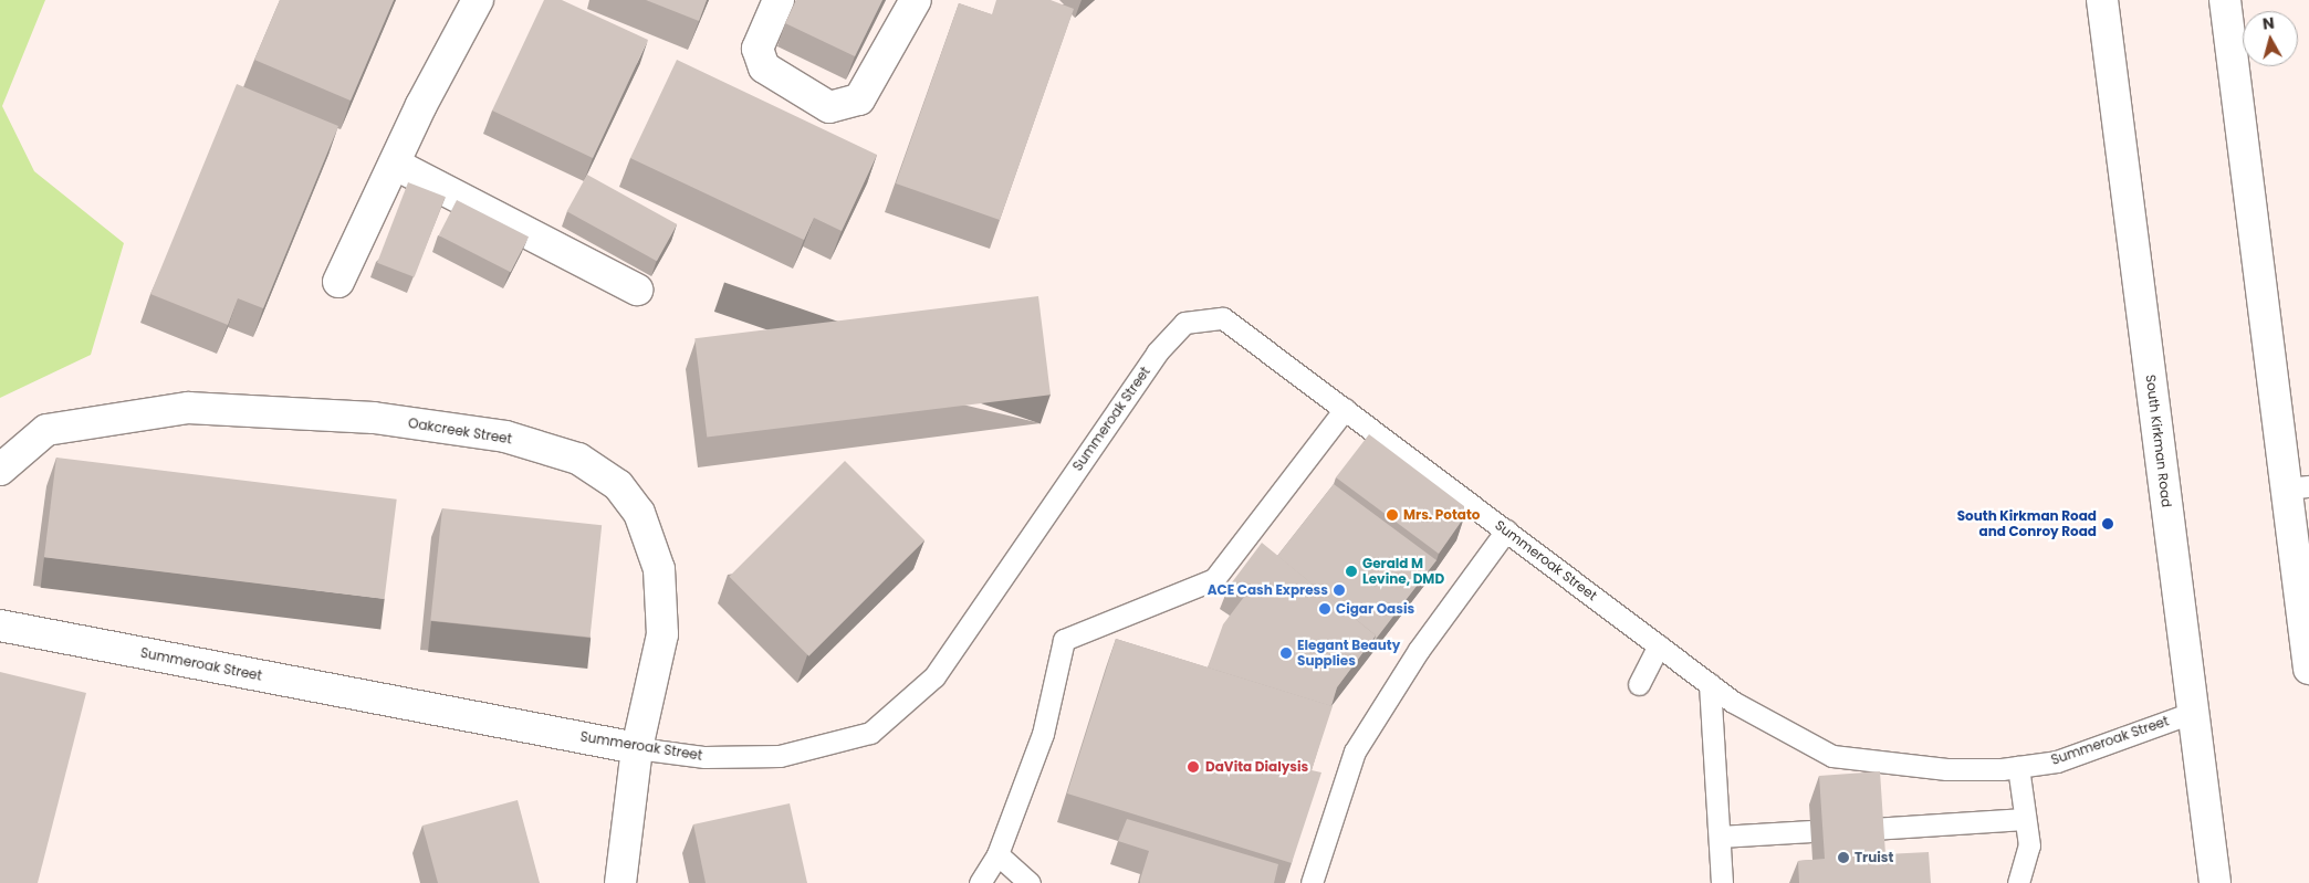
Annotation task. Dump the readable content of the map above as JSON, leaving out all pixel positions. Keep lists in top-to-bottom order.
{
  "streets": {
    "street": ["Summeroak Street", "Oakcreek Street", "South Kirkman Road"]
  },
  "crossings": [
    ["Summeroak Street", "Oakcreek Street"],
    ["Summeroak Street", "South Kirkman Road"]
  ],
  "places": [
    "Mrs. Potato",
    "South Kirkman Road and Conroy Road",
    "Gerald M Levine, DMD",
    "ACE Cash Express",
    "Cigar Oasis",
    "Elegant Beauty Supplies",
    "DaVita Dialysis",
    "Truist"
  ],
  "north": "top"
}
